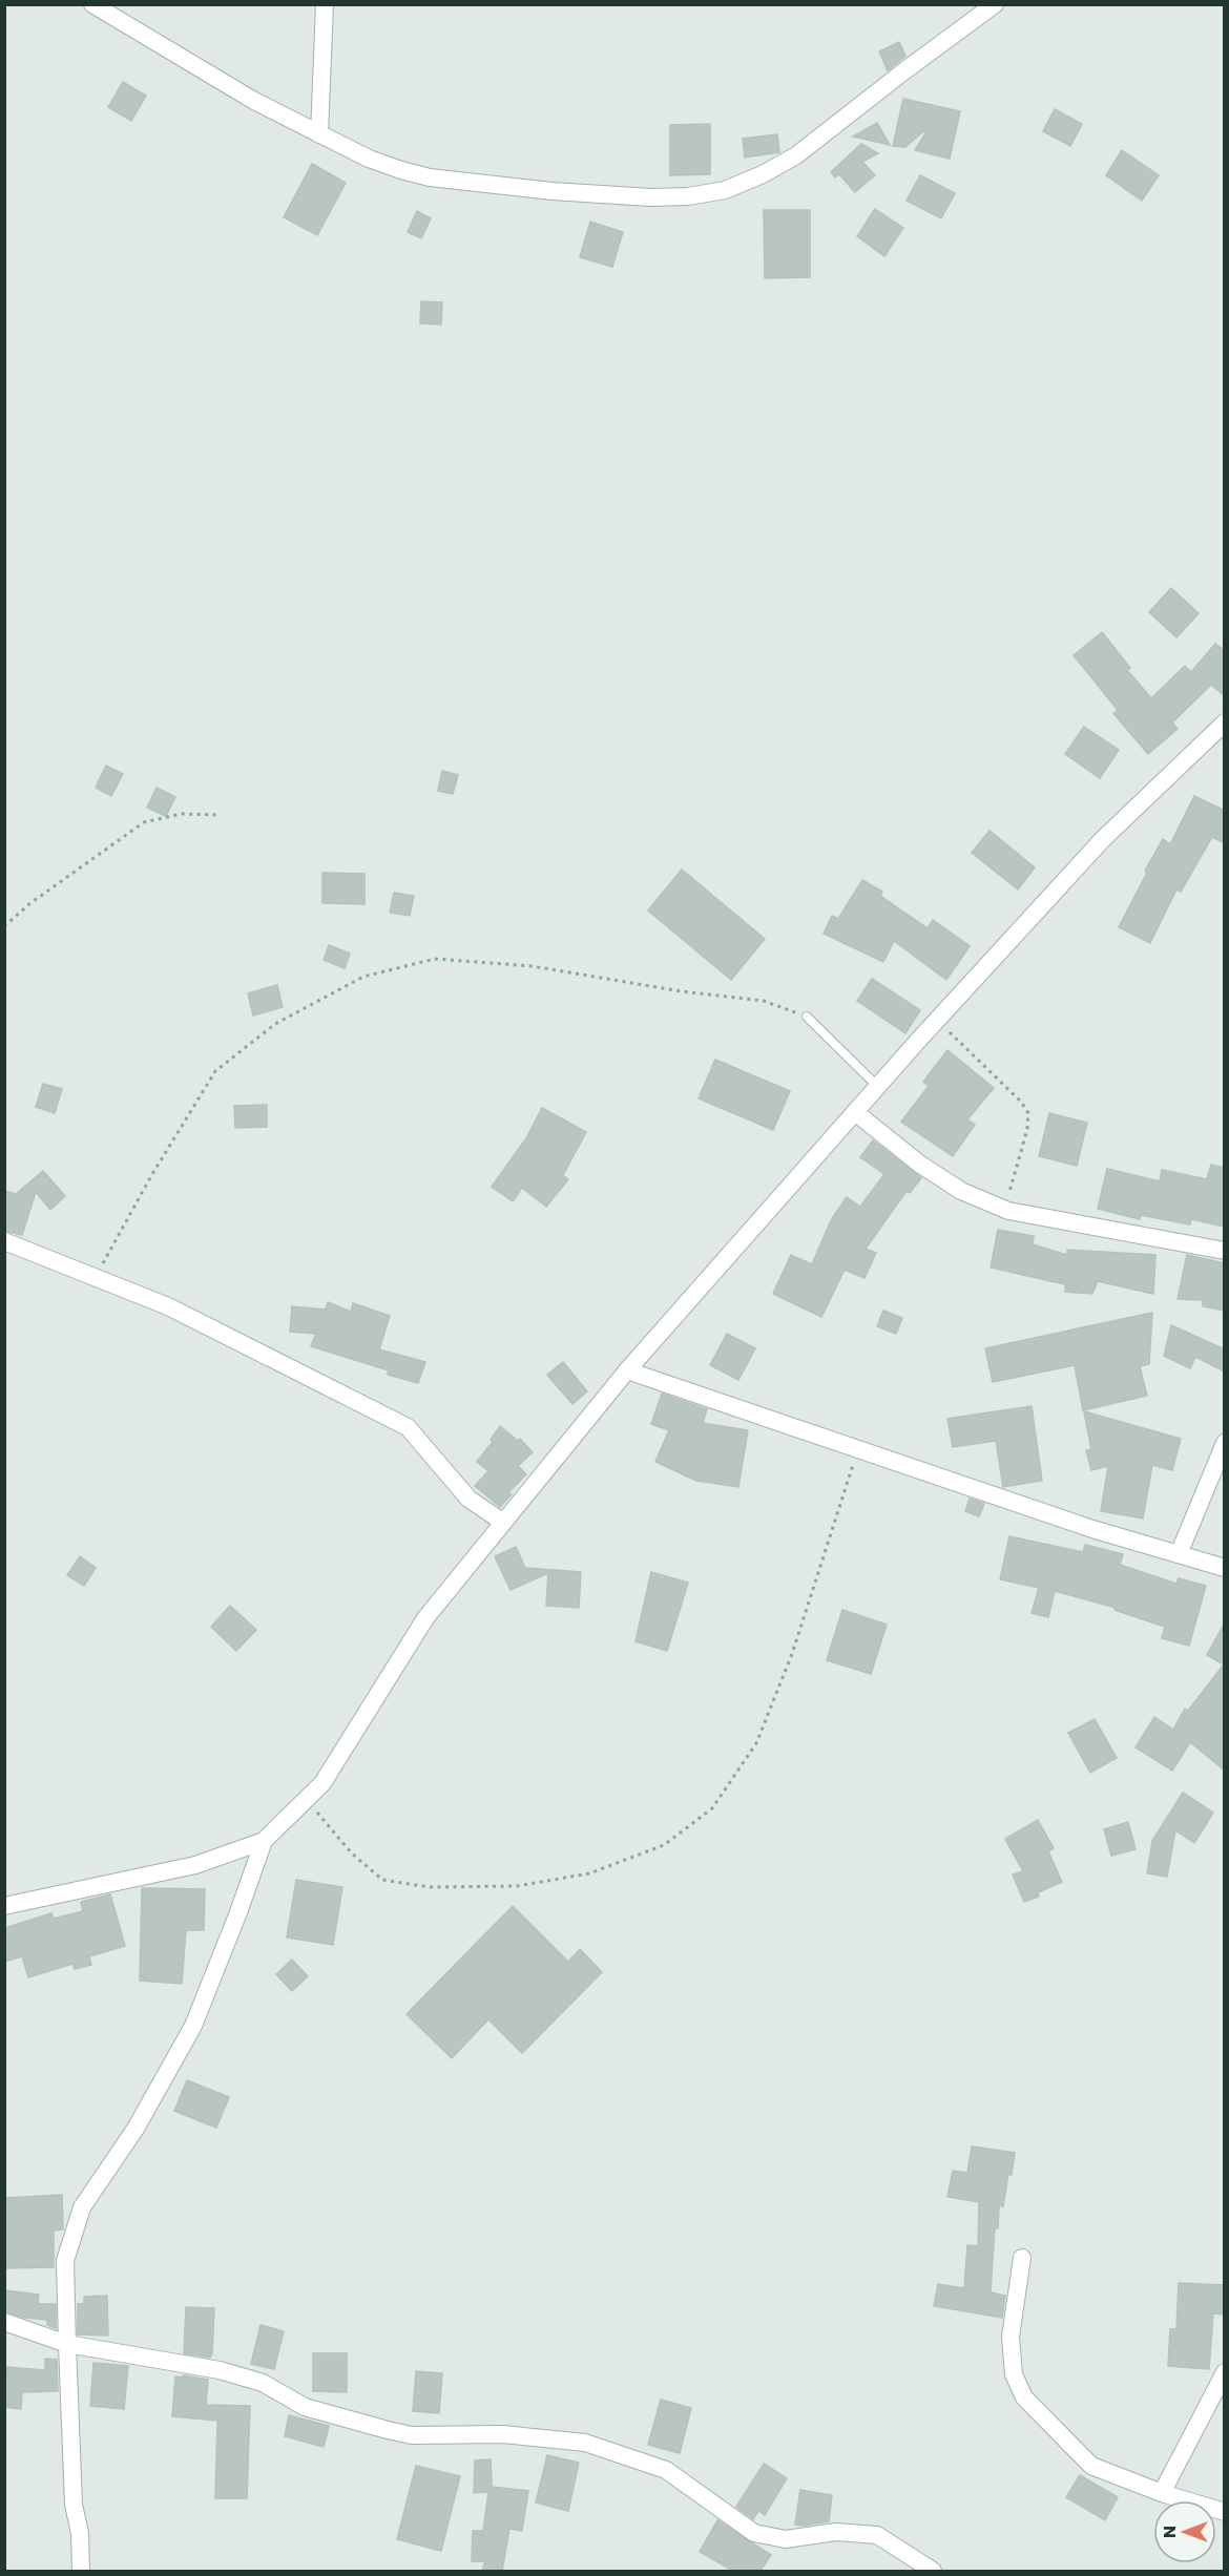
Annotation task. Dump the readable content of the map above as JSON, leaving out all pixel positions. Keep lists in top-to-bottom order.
{
  "north": "left"
}
